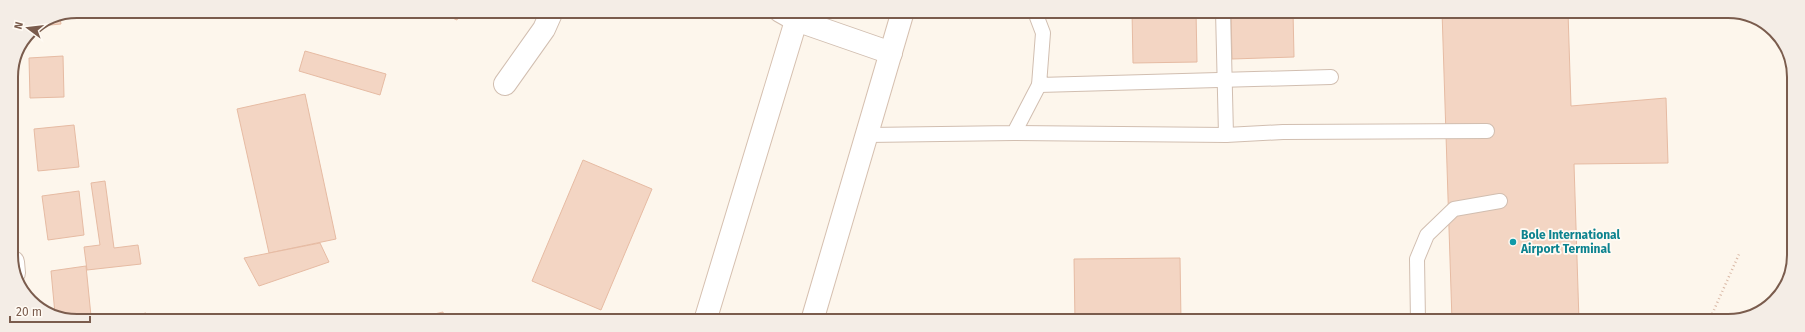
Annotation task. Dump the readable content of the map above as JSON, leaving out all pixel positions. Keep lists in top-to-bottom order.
{
  "places": ["Bole International Airport Terminal"],
  "scale_bar": "20 m",
  "north": "left"
}
